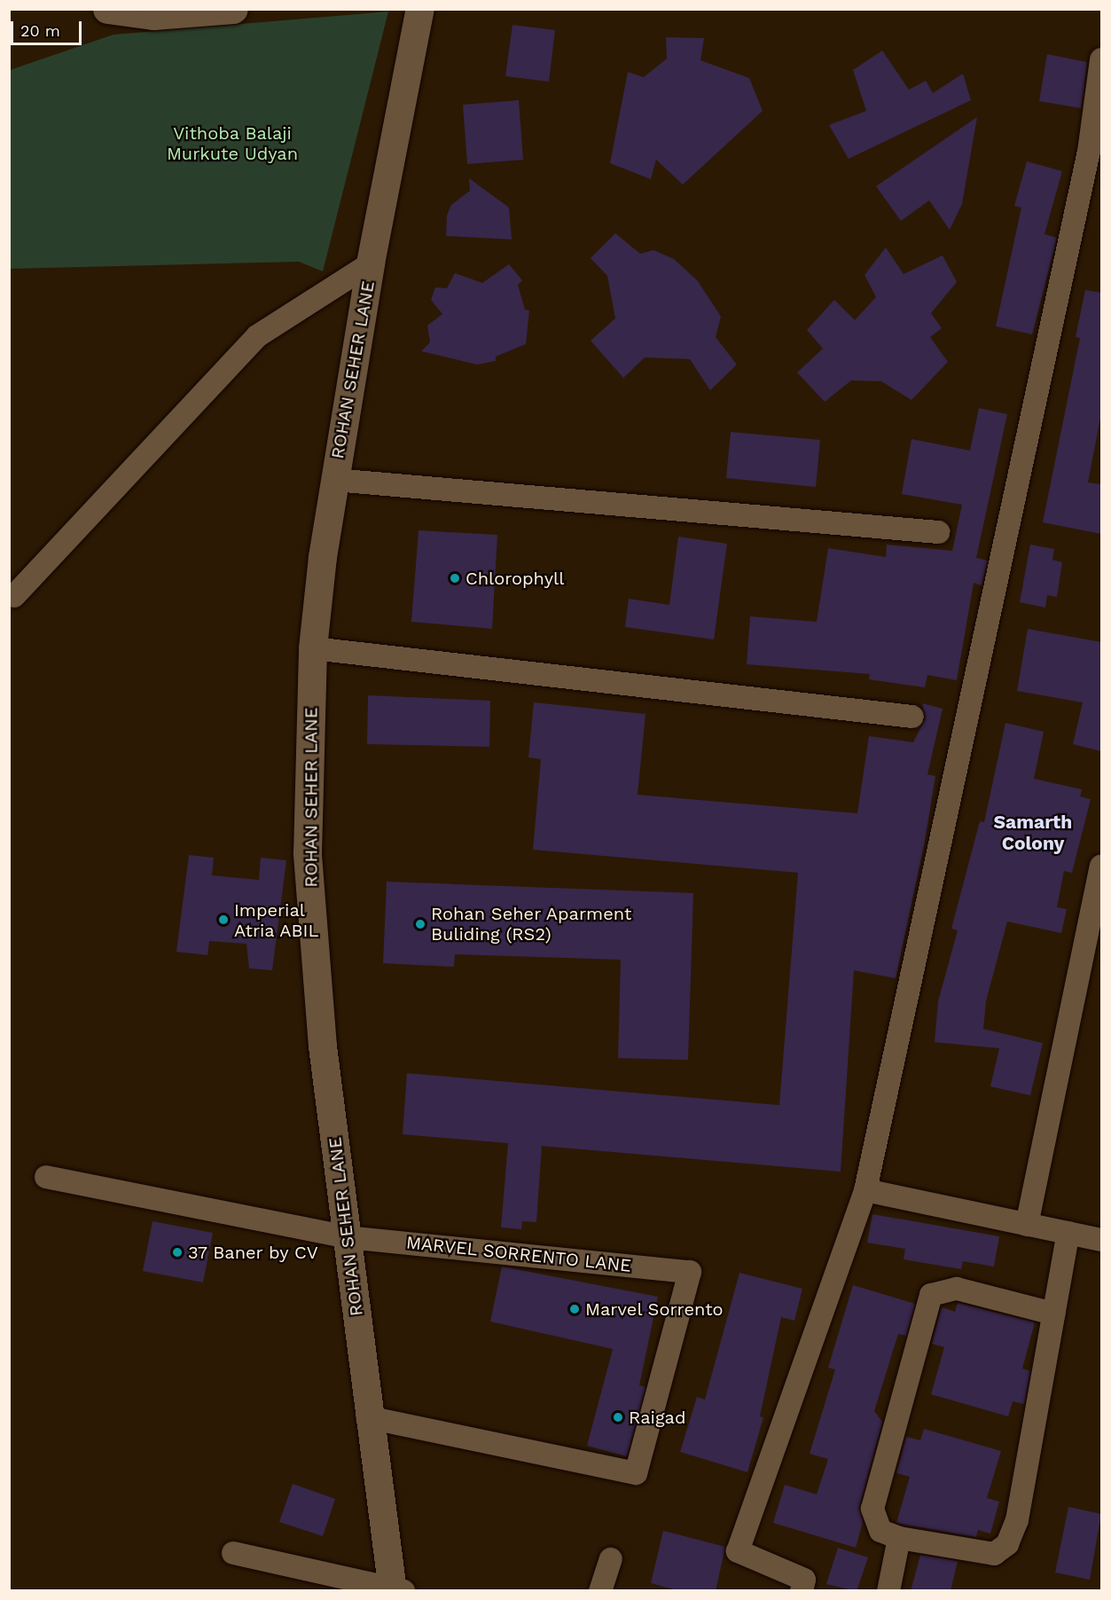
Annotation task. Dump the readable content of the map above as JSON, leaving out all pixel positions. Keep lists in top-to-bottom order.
{
  "streets": {
    "street": ["ROHAN SEHER LANE", "MARVEL SORRENTO LANE"]
  },
  "crossings": [
    ["ROHAN SEHER LANE", "MARVEL SORRENTO LANE"]
  ],
  "districts": ["Samarth Colony"],
  "parks": ["Vithoba Balaji Murkute Udyan"],
  "places": [
    "Chlorophyll",
    "Imperial Atria ABIL",
    "Rohan Seher Aparment Buliding (RS2)",
    "37 Baner by CV",
    "Marvel Sorrento",
    "Raigad"
  ],
  "scale_bar": "20 m"
}
